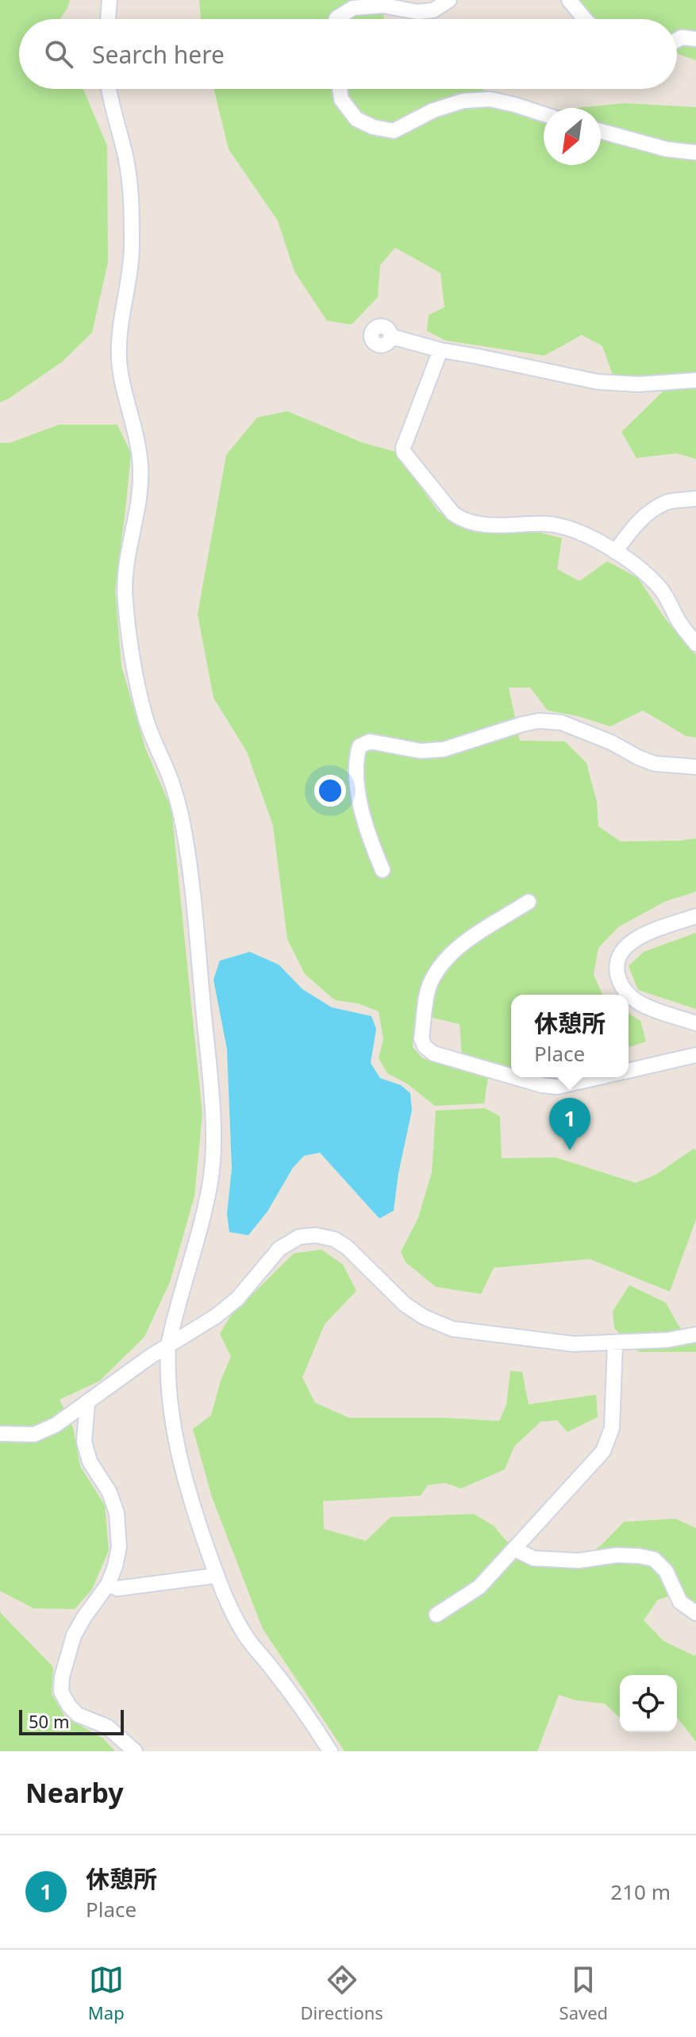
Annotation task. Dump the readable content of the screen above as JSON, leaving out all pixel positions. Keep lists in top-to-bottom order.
{
  "scale_bar": "50 m",
  "north": "bottom left",
  "page": {
    "search": "Search here",
    "popup": ["休憩所", "Place"],
    "pins": "1",
    "scale": "50 m",
    "heading": "Nearby",
    "list": [
      {
        "mark": "1",
        "name": "休憩所",
        "note": "Place",
        "value": "210 m"
      }
    ],
    "nav": ["Map", "Directions", "Saved"]
  }
}
